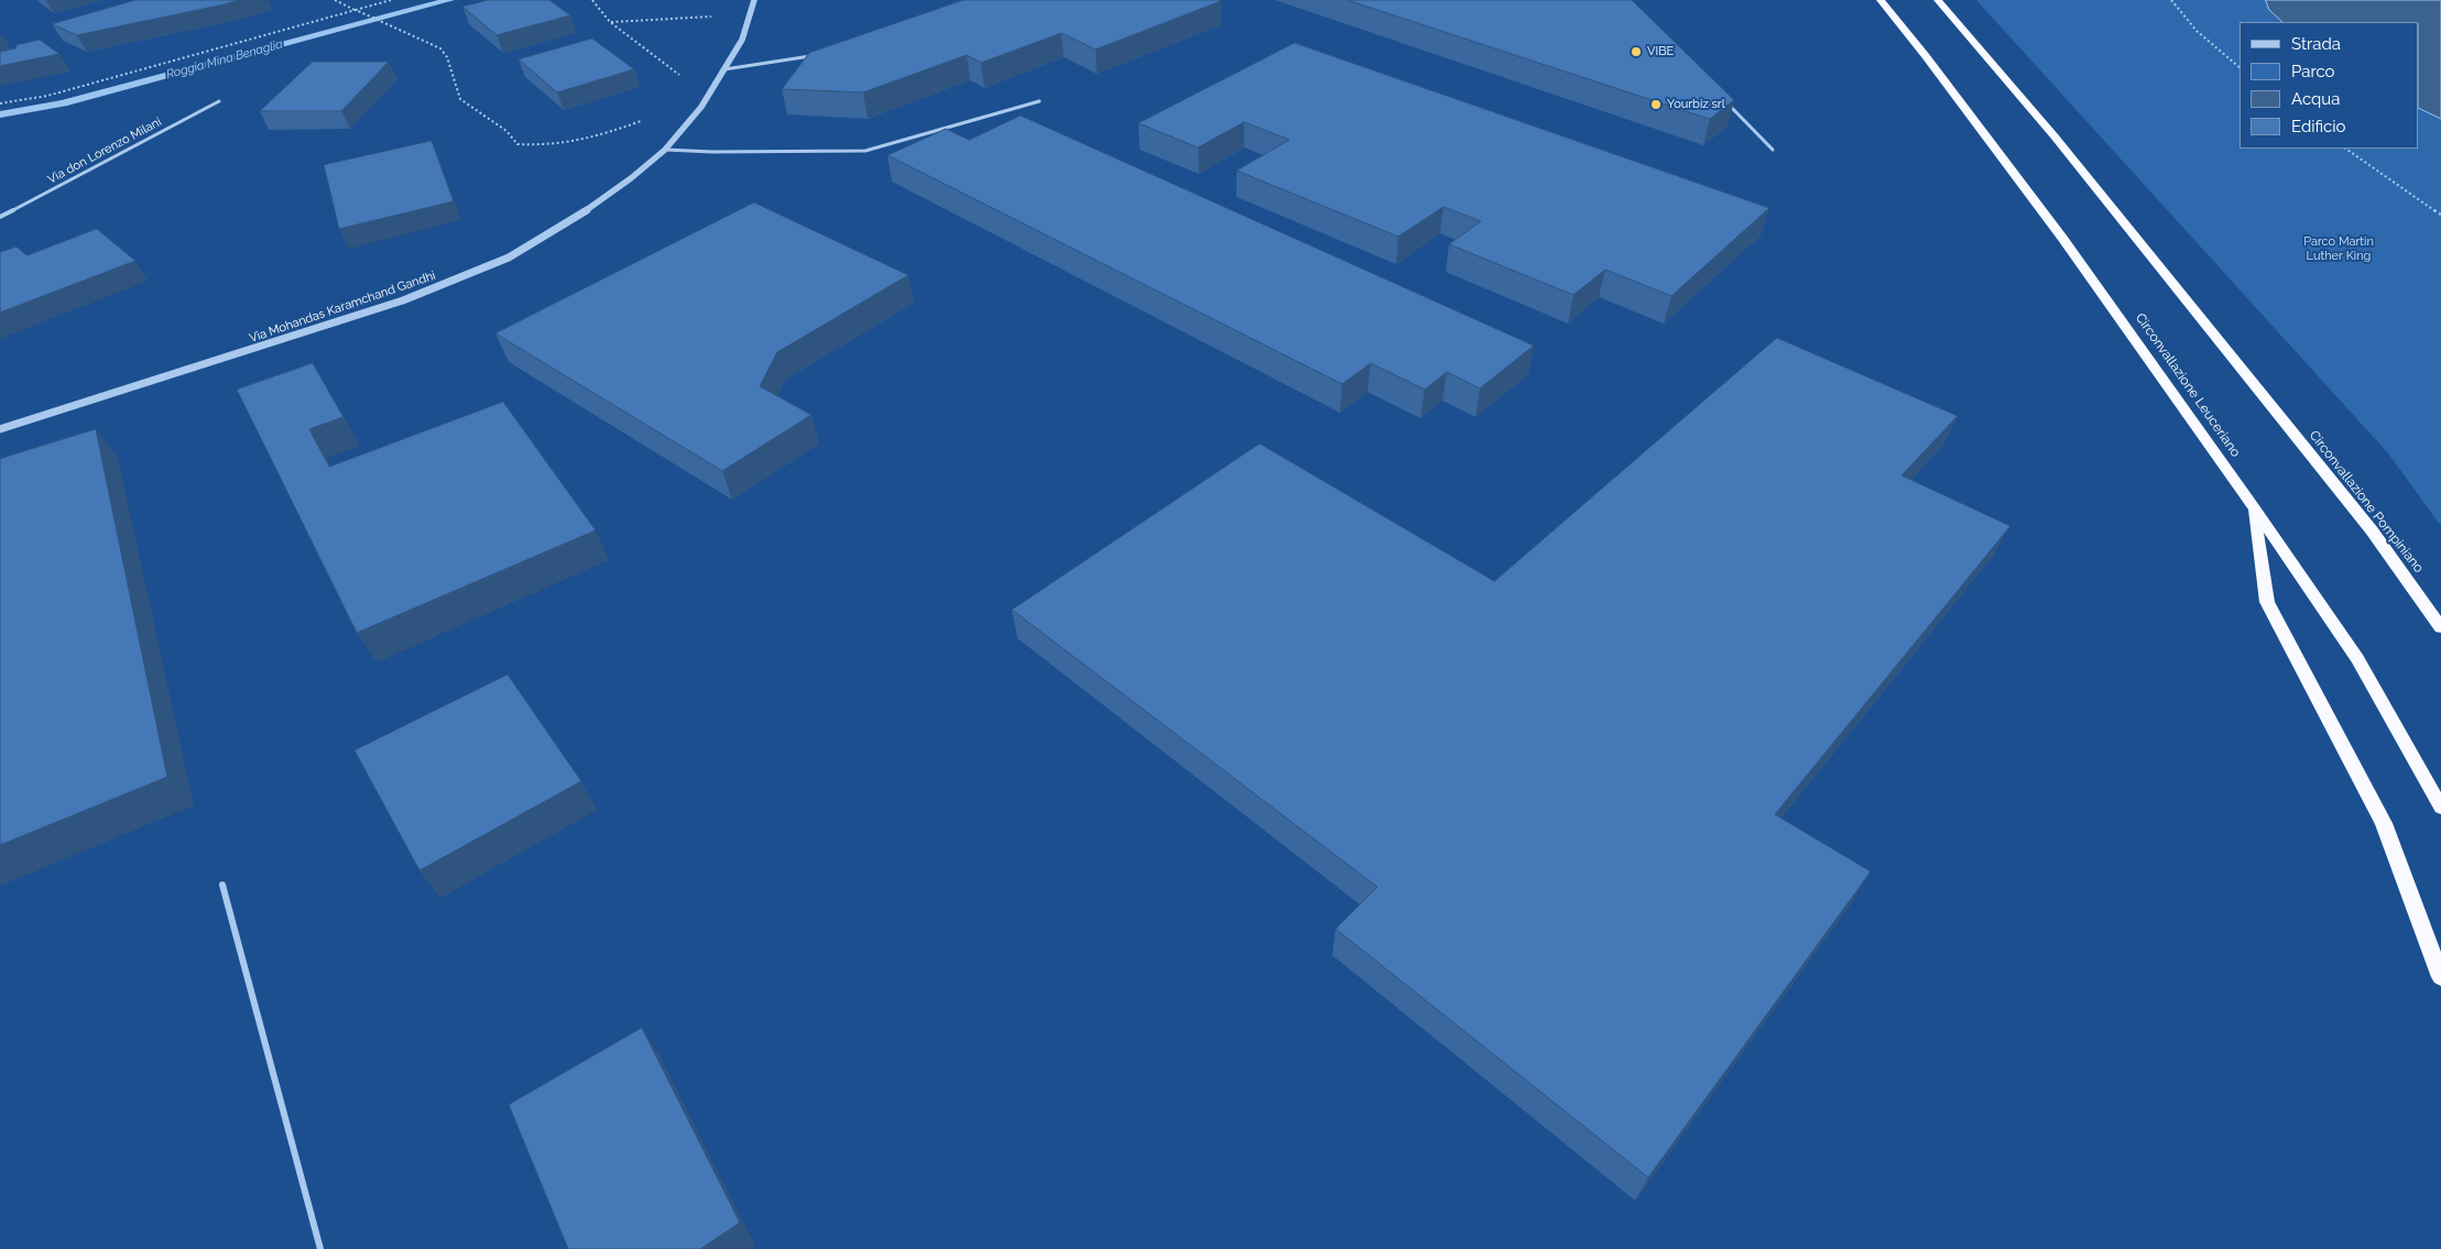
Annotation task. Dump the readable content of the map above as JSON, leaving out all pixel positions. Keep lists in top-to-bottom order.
{
  "streets": {
    "highway": ["Circonvallazione Leuceriano", "Circonvallazione Pompiniano"],
    "street": ["Via don Lorenzo Milani", "Via Mohandas Karamchand Gandhi"]
  },
  "water": ["Roggia Mina Benaglia"],
  "parks": ["Parco Martin Luther King"],
  "places": ["VIBE", "Yourbiz srl"],
  "legend": [
    "Strada",
    "Parco",
    "Acqua",
    "Edificio"
  ]
}
